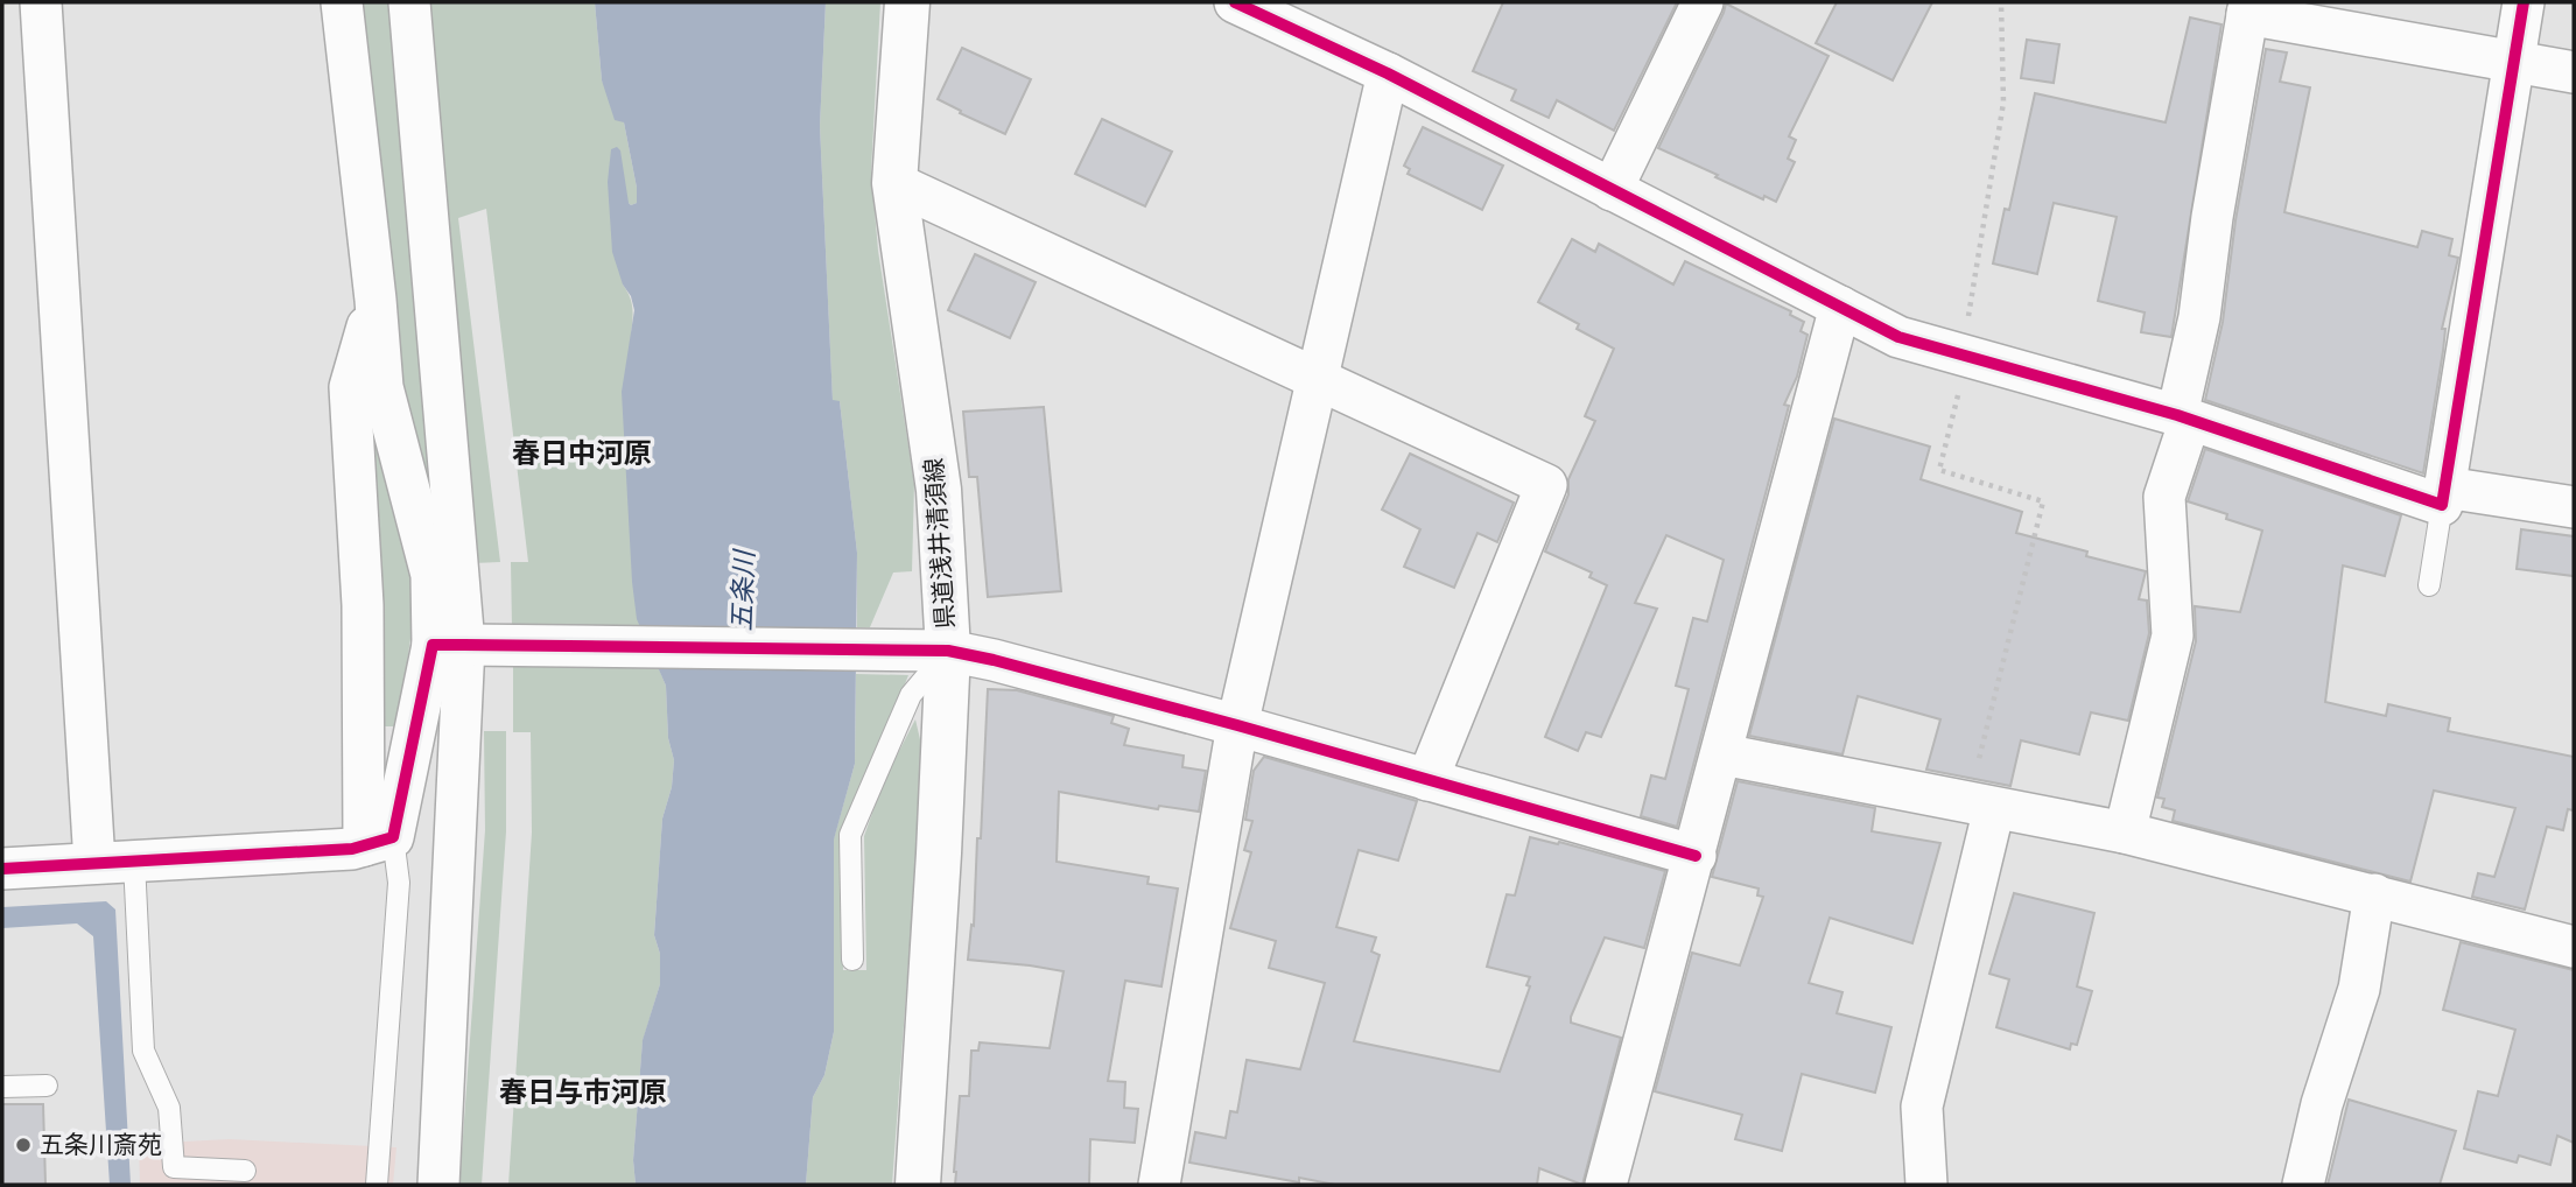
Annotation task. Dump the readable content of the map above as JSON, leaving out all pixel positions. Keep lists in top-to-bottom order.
{
  "streets": {
    "main road": ["県道浅井清須線"]
  },
  "districts": ["春日中河原", "春日与市河原"],
  "water": ["五条川"],
  "places": ["五条川斎苑"]
}
